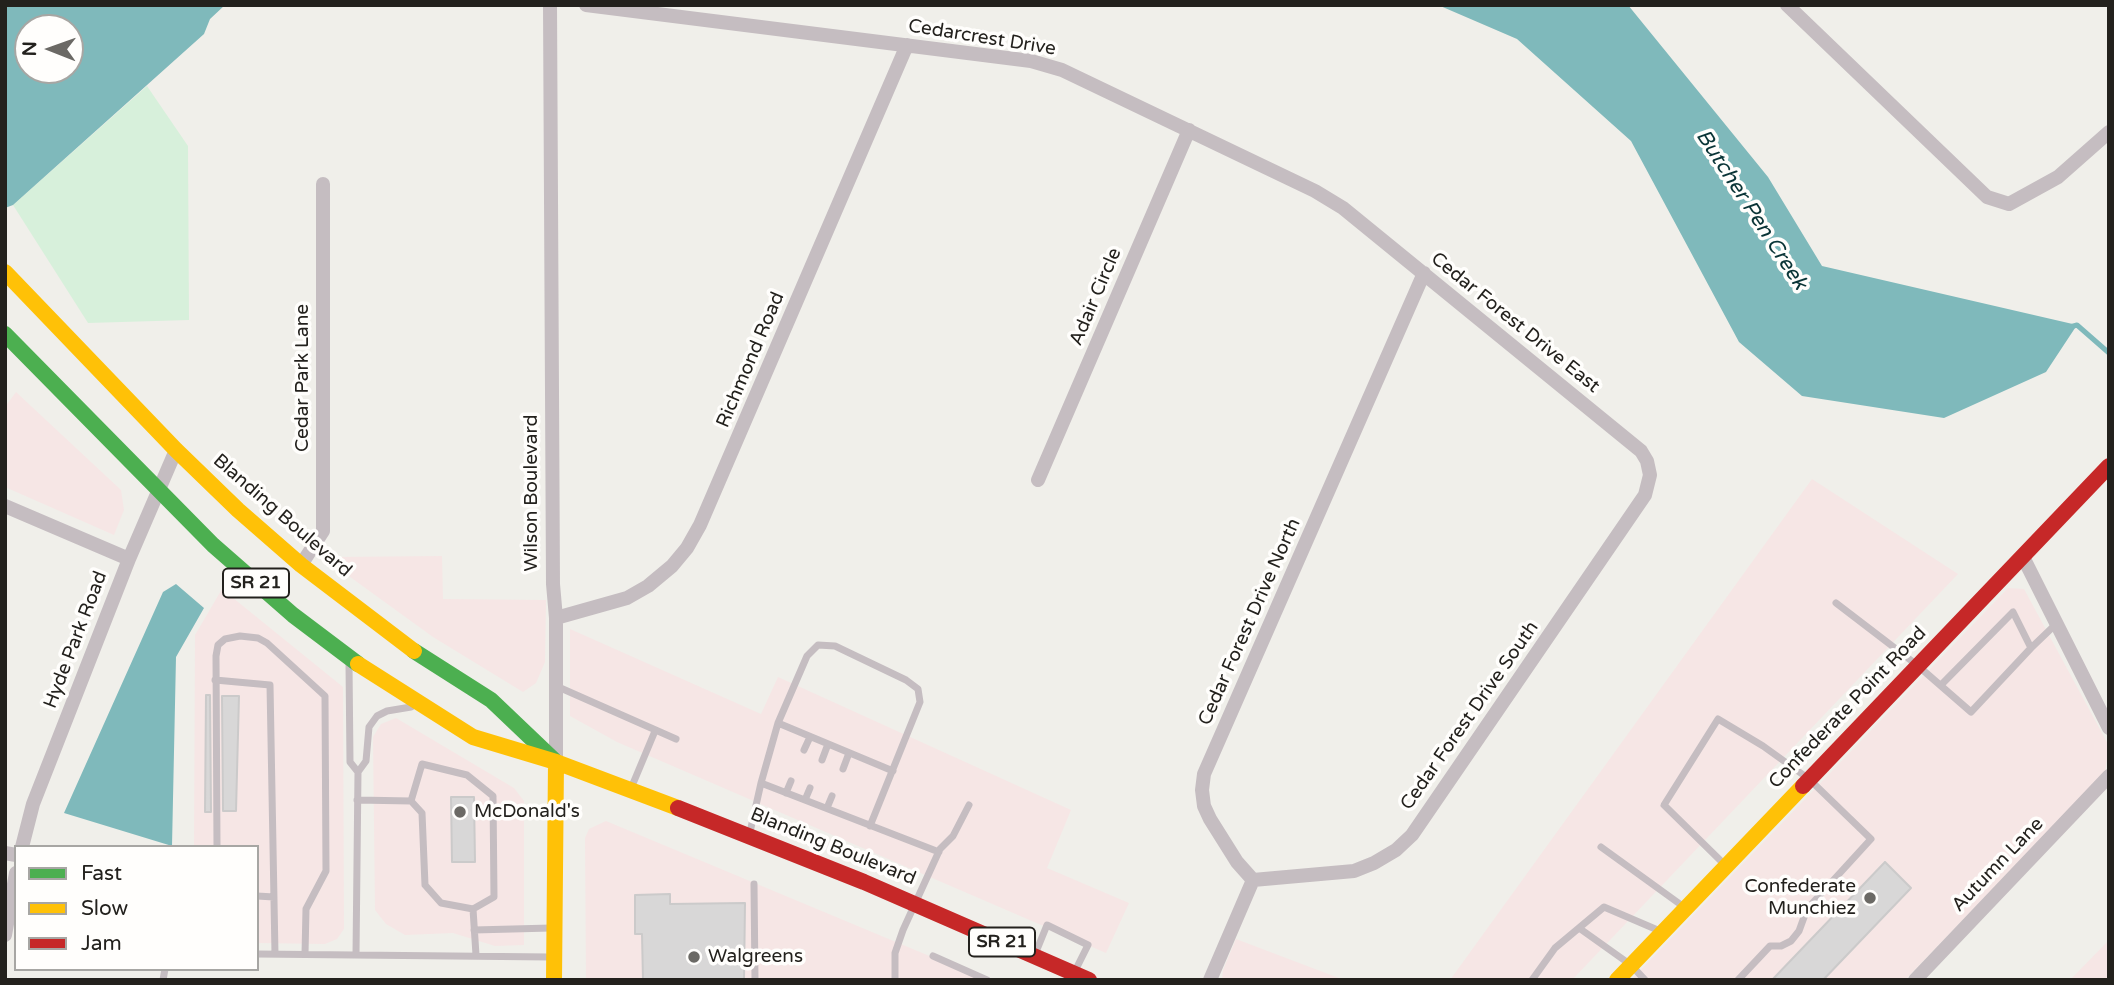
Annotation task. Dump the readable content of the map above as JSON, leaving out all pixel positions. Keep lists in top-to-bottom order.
{
  "streets": {
    "main road": [
      "Wilson Boulevard",
      "Blanding Boulevard",
      "SR 21",
      "Confederate Point Road"
    ],
    "street": [
      "Cedarcrest Drive",
      "Adair Circle",
      "Cedar Forest Drive East",
      "Richmond Road",
      "Cedar Park Lane",
      "Cedar Forest Drive North",
      "Hyde Park Road",
      "Cedar Forest Drive South",
      "Autumn Lane"
    ]
  },
  "crossings": [
    ["Cedarcrest Drive", "Adair Circle"],
    ["Cedarcrest Drive", "Cedar Forest Drive East"],
    ["Cedarcrest Drive", "Richmond Road"],
    ["Cedar Forest Drive East", "Cedar Forest Drive North"],
    ["Cedar Forest Drive East", "Cedar Forest Drive South"],
    ["Richmond Road", "Wilson Boulevard"],
    ["Cedar Park Lane", "Blanding Boulevard"],
    ["Wilson Boulevard", "Blanding Boulevard"],
    ["Blanding Boulevard", "Hyde Park Road"],
    ["Cedar Forest Drive North", "Cedar Forest Drive South"]
  ],
  "water": ["Butcher Pen Creek"],
  "places": ["McDonald's", "Confederate Munchiez", "Walgreens"],
  "legend": ["Fast", "Slow", "Jam"],
  "north": "left"
}
